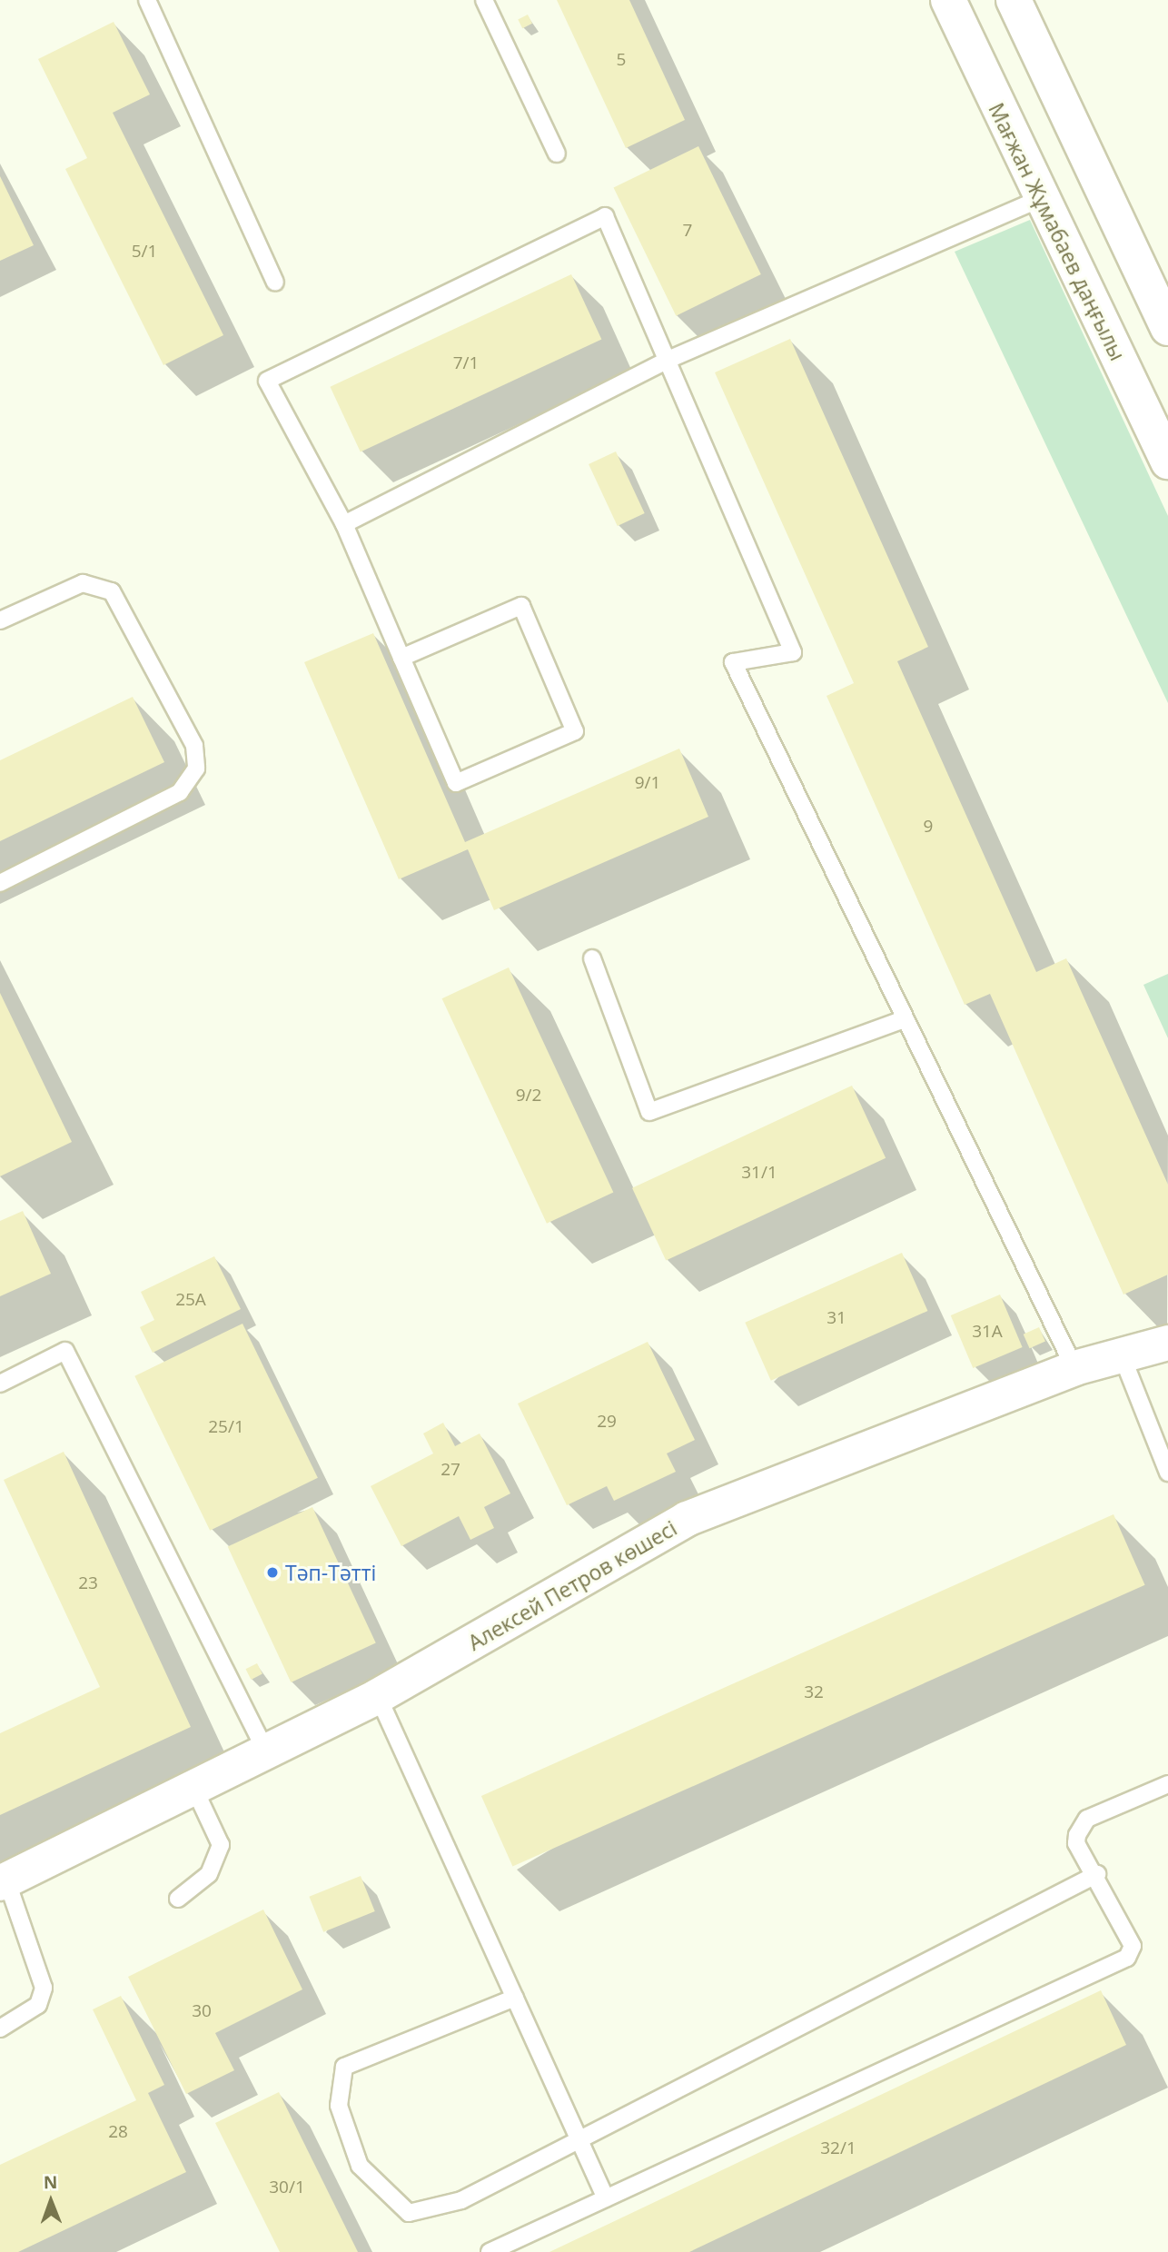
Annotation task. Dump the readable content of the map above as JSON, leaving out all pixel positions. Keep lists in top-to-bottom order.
{
  "streets": {
    "street": ["Мағжан Жұмабаев даңғылы", "Алексей Петров көшесі"]
  },
  "places": ["Тәп-Тәтті"],
  "house_numbers": [
    "5",
    "7",
    "5/1",
    "7/1",
    "9/1",
    "9",
    "9/2",
    "31/1",
    "25А",
    "31",
    "31А",
    "29",
    "25/1",
    "27",
    "23",
    "32",
    "30",
    "28",
    "32/1",
    "30/1"
  ],
  "north": "top"
}
